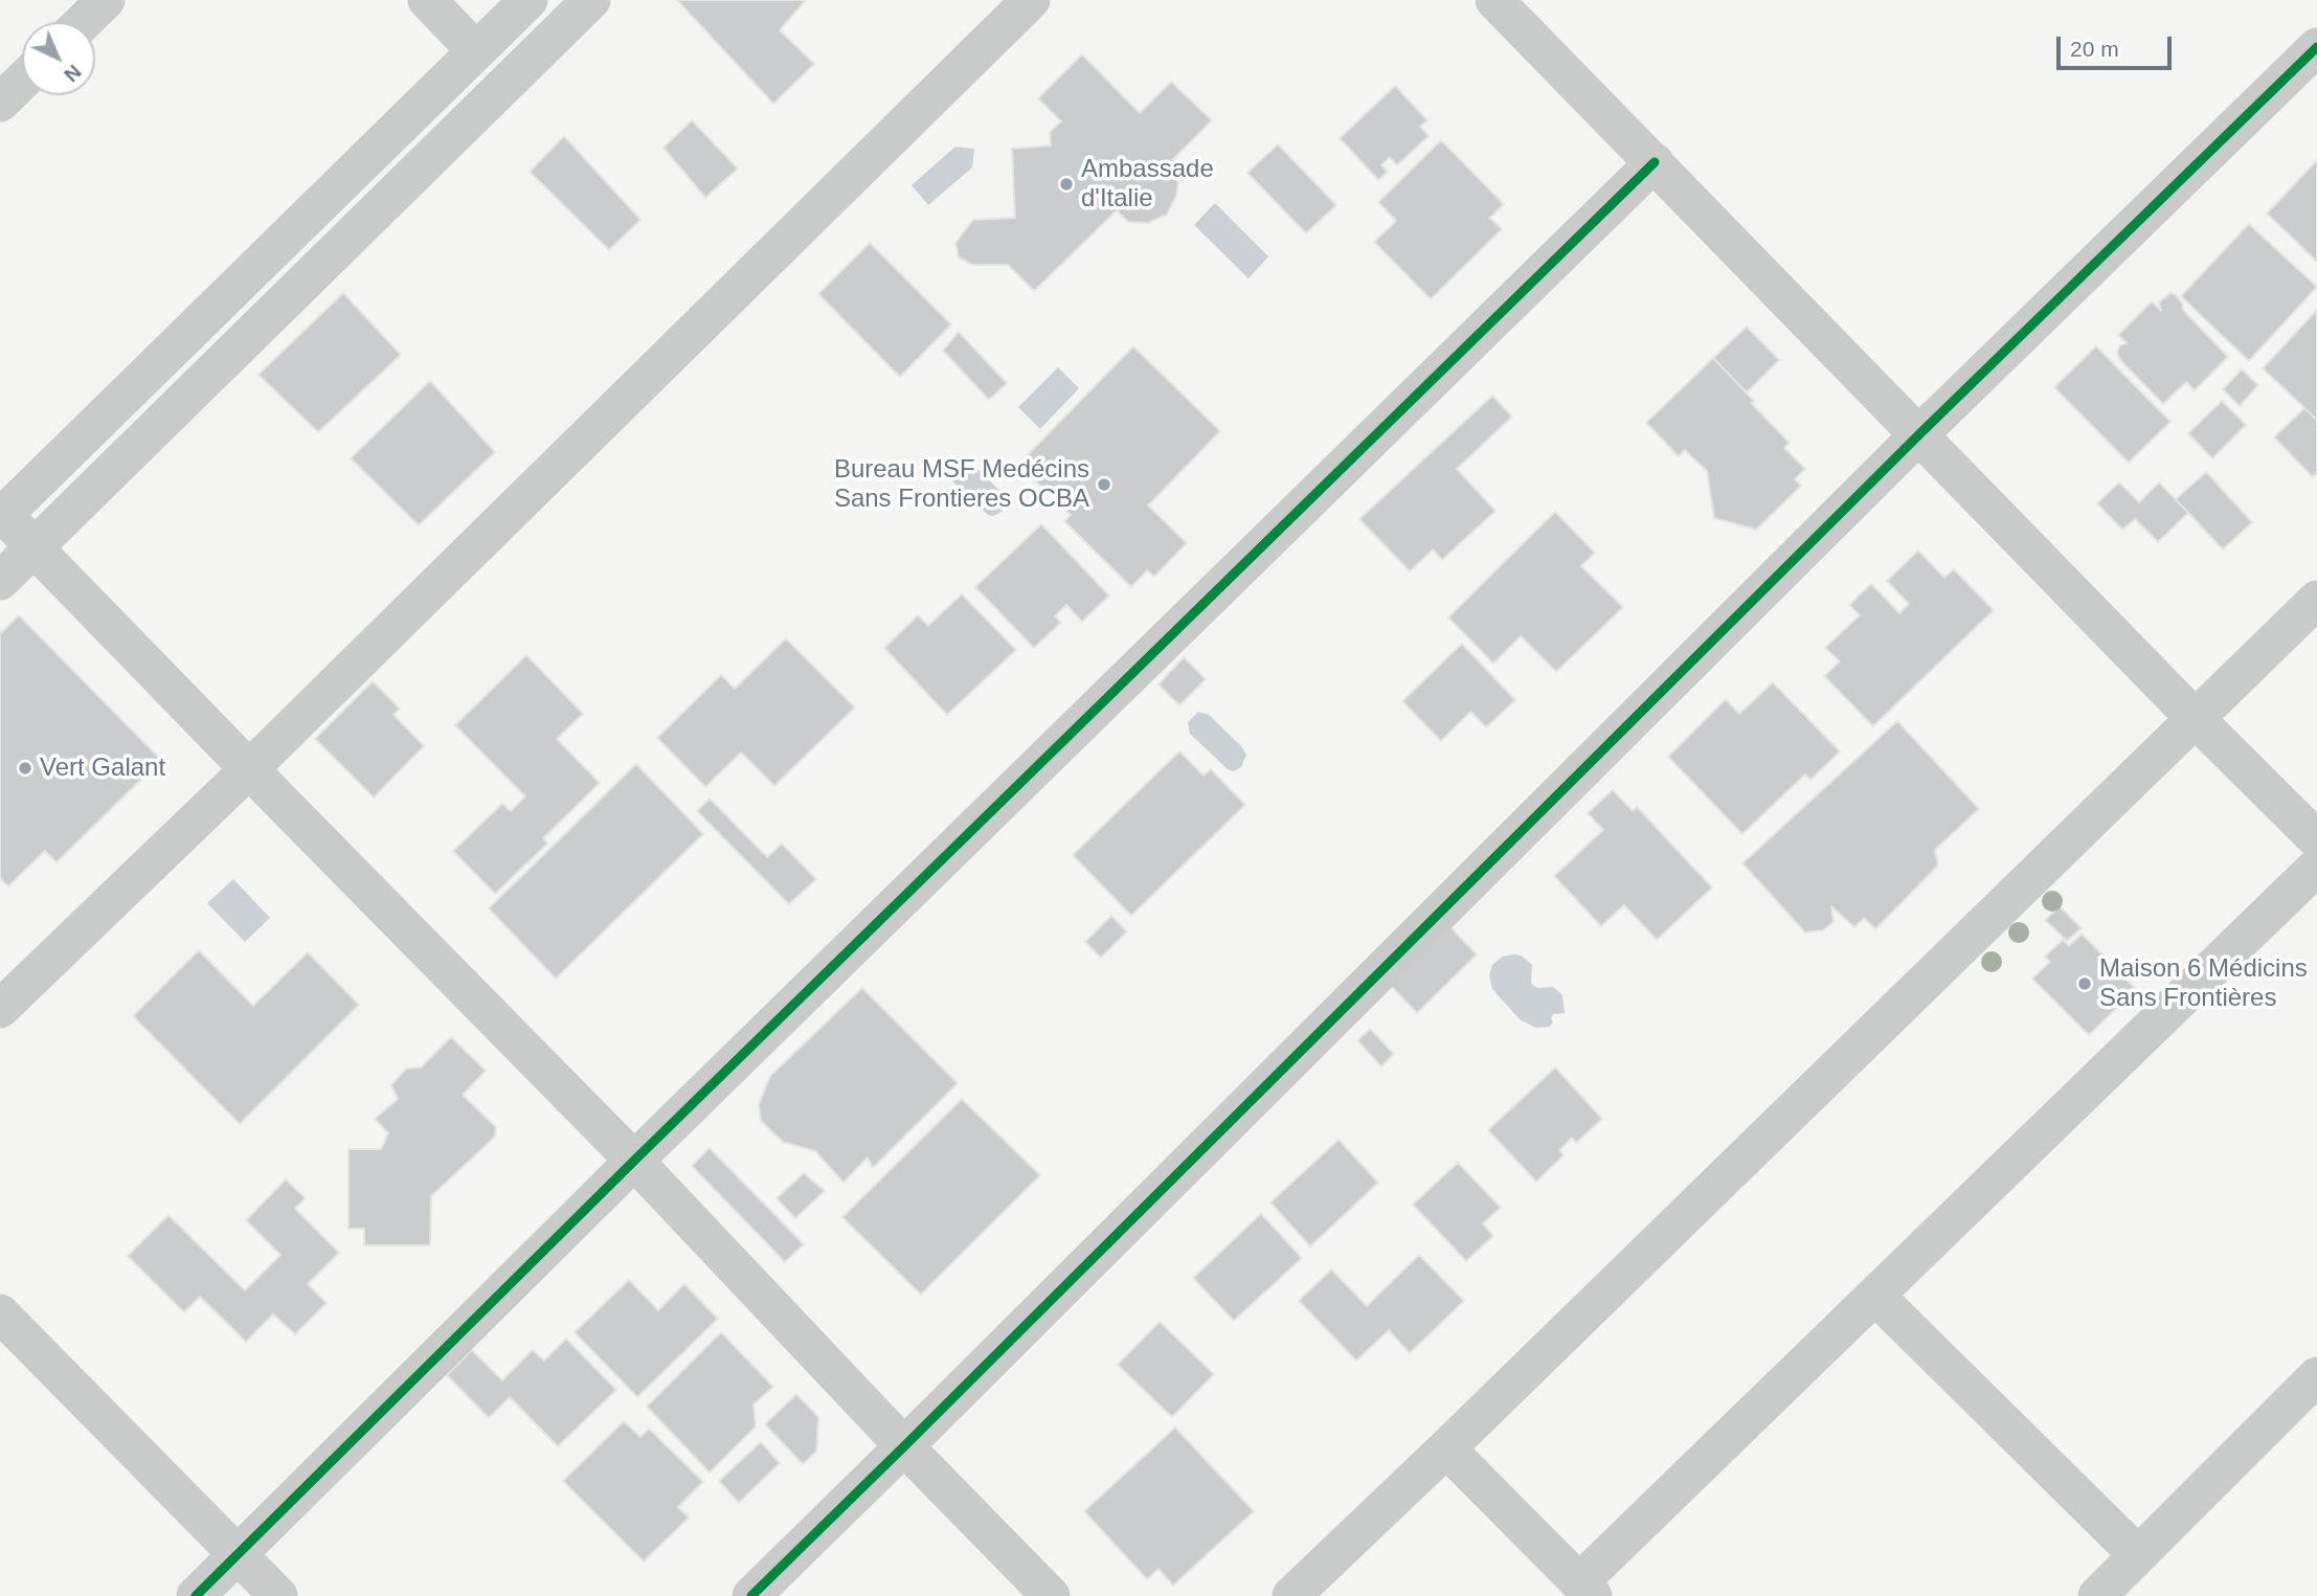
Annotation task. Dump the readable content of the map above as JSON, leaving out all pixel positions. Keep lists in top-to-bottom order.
{
  "places": [
    "Ambassade d'Italie",
    "Bureau MSF Medécins Sans Frontieres OCBA",
    "Vert Galant",
    "Maison 6 Médicins Sans Frontières"
  ],
  "scale_bar": "20 m",
  "north": "bottom right"
}
